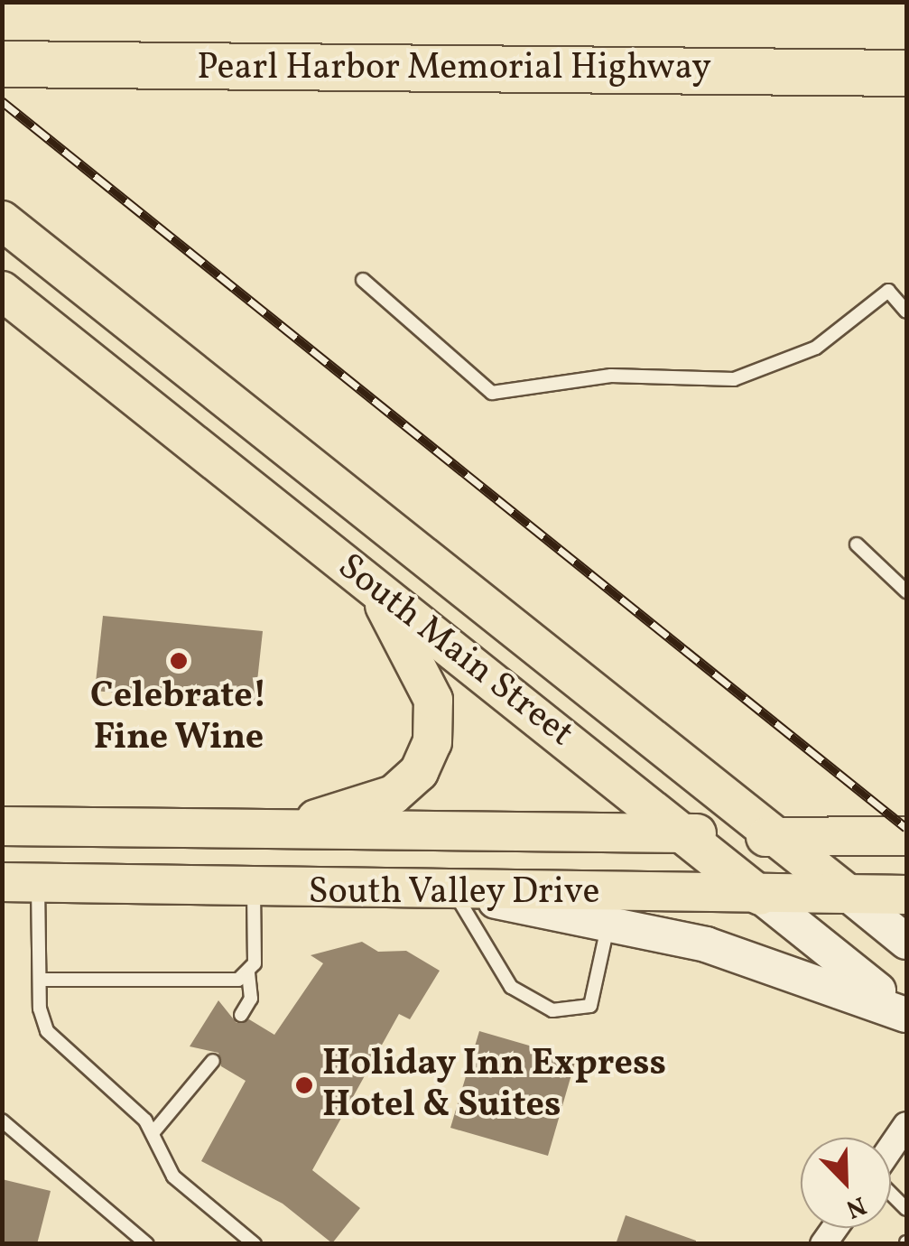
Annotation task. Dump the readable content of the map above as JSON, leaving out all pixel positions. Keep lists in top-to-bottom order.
{
  "streets": {
    "highway": ["Pearl Harbor Memorial Highway"],
    "main road": ["South Main Street", "South Valley Drive"]
  },
  "crossings": [
    ["South Main Street", "South Valley Drive"]
  ],
  "places": ["Celebrate! Fine Wine", "Holiday Inn Express Hotel & Suites"],
  "north": "bottom right"
}
